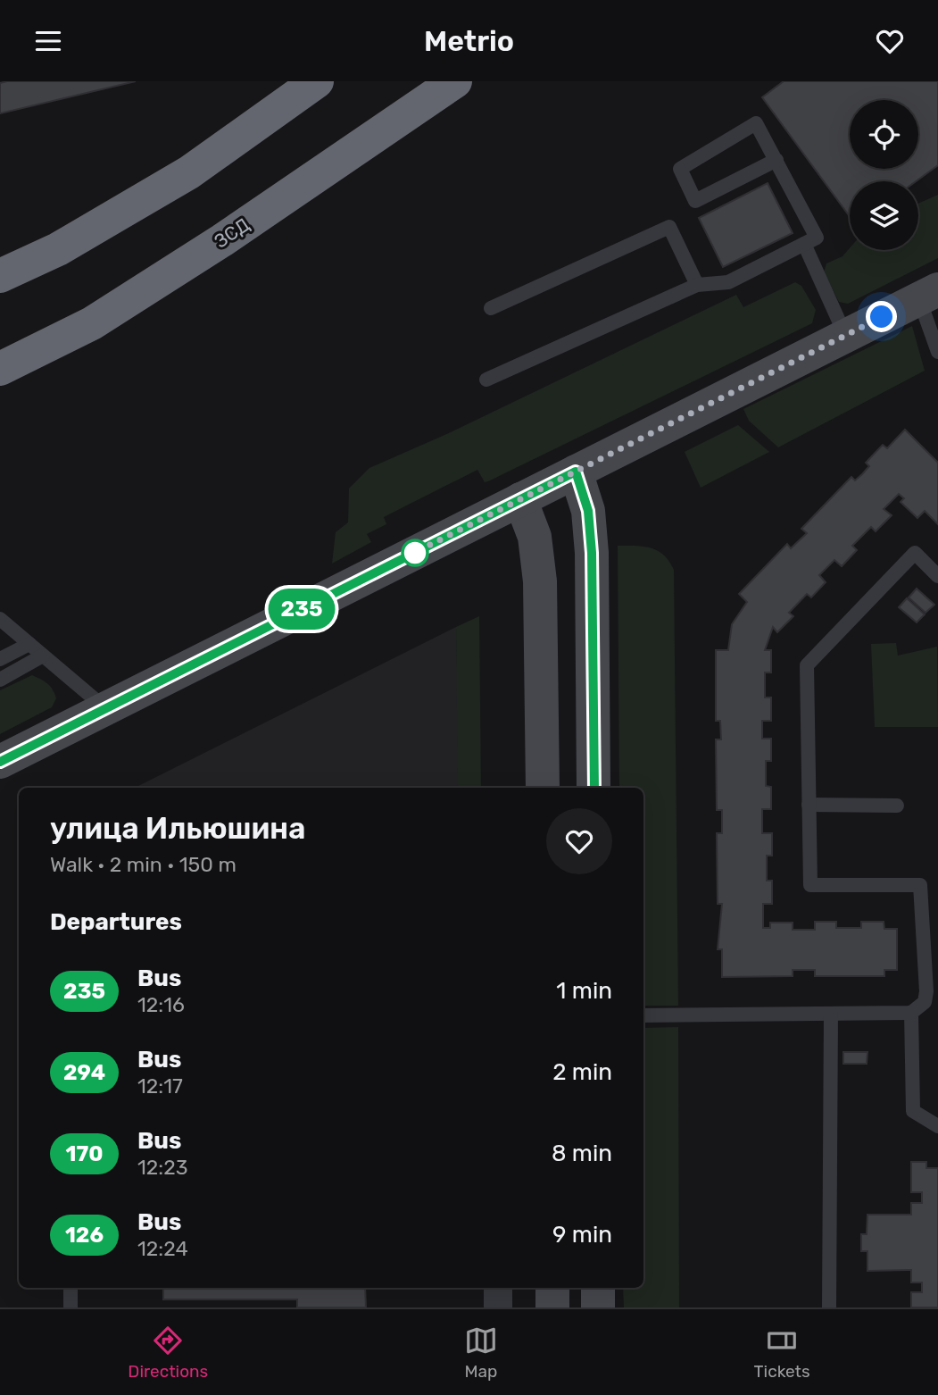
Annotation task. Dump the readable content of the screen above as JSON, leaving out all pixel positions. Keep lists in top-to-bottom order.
{
  "streets": {
    "highway": ["ЗСД"]
  },
  "lines": ["bus line 235"],
  "page": {
    "header": "Metrio",
    "on_map": "235",
    "heading": [
      ["улица Ильюшина", "Walk · 2 min · 150 m"],
      "Departures"
    ],
    "list": [
      {
        "mark": "235",
        "name": "Bus",
        "note": "12:16",
        "value": "1 min"
      },
      {
        "mark": "294",
        "name": "Bus",
        "note": "12:17",
        "value": "2 min"
      },
      {
        "mark": "170",
        "name": "Bus",
        "note": "12:23",
        "value": "8 min"
      },
      {
        "mark": "126",
        "name": "Bus",
        "note": "12:24",
        "value": "9 min"
      }
    ],
    "tabs": ["Directions", "Map", "Tickets"]
  }
}
